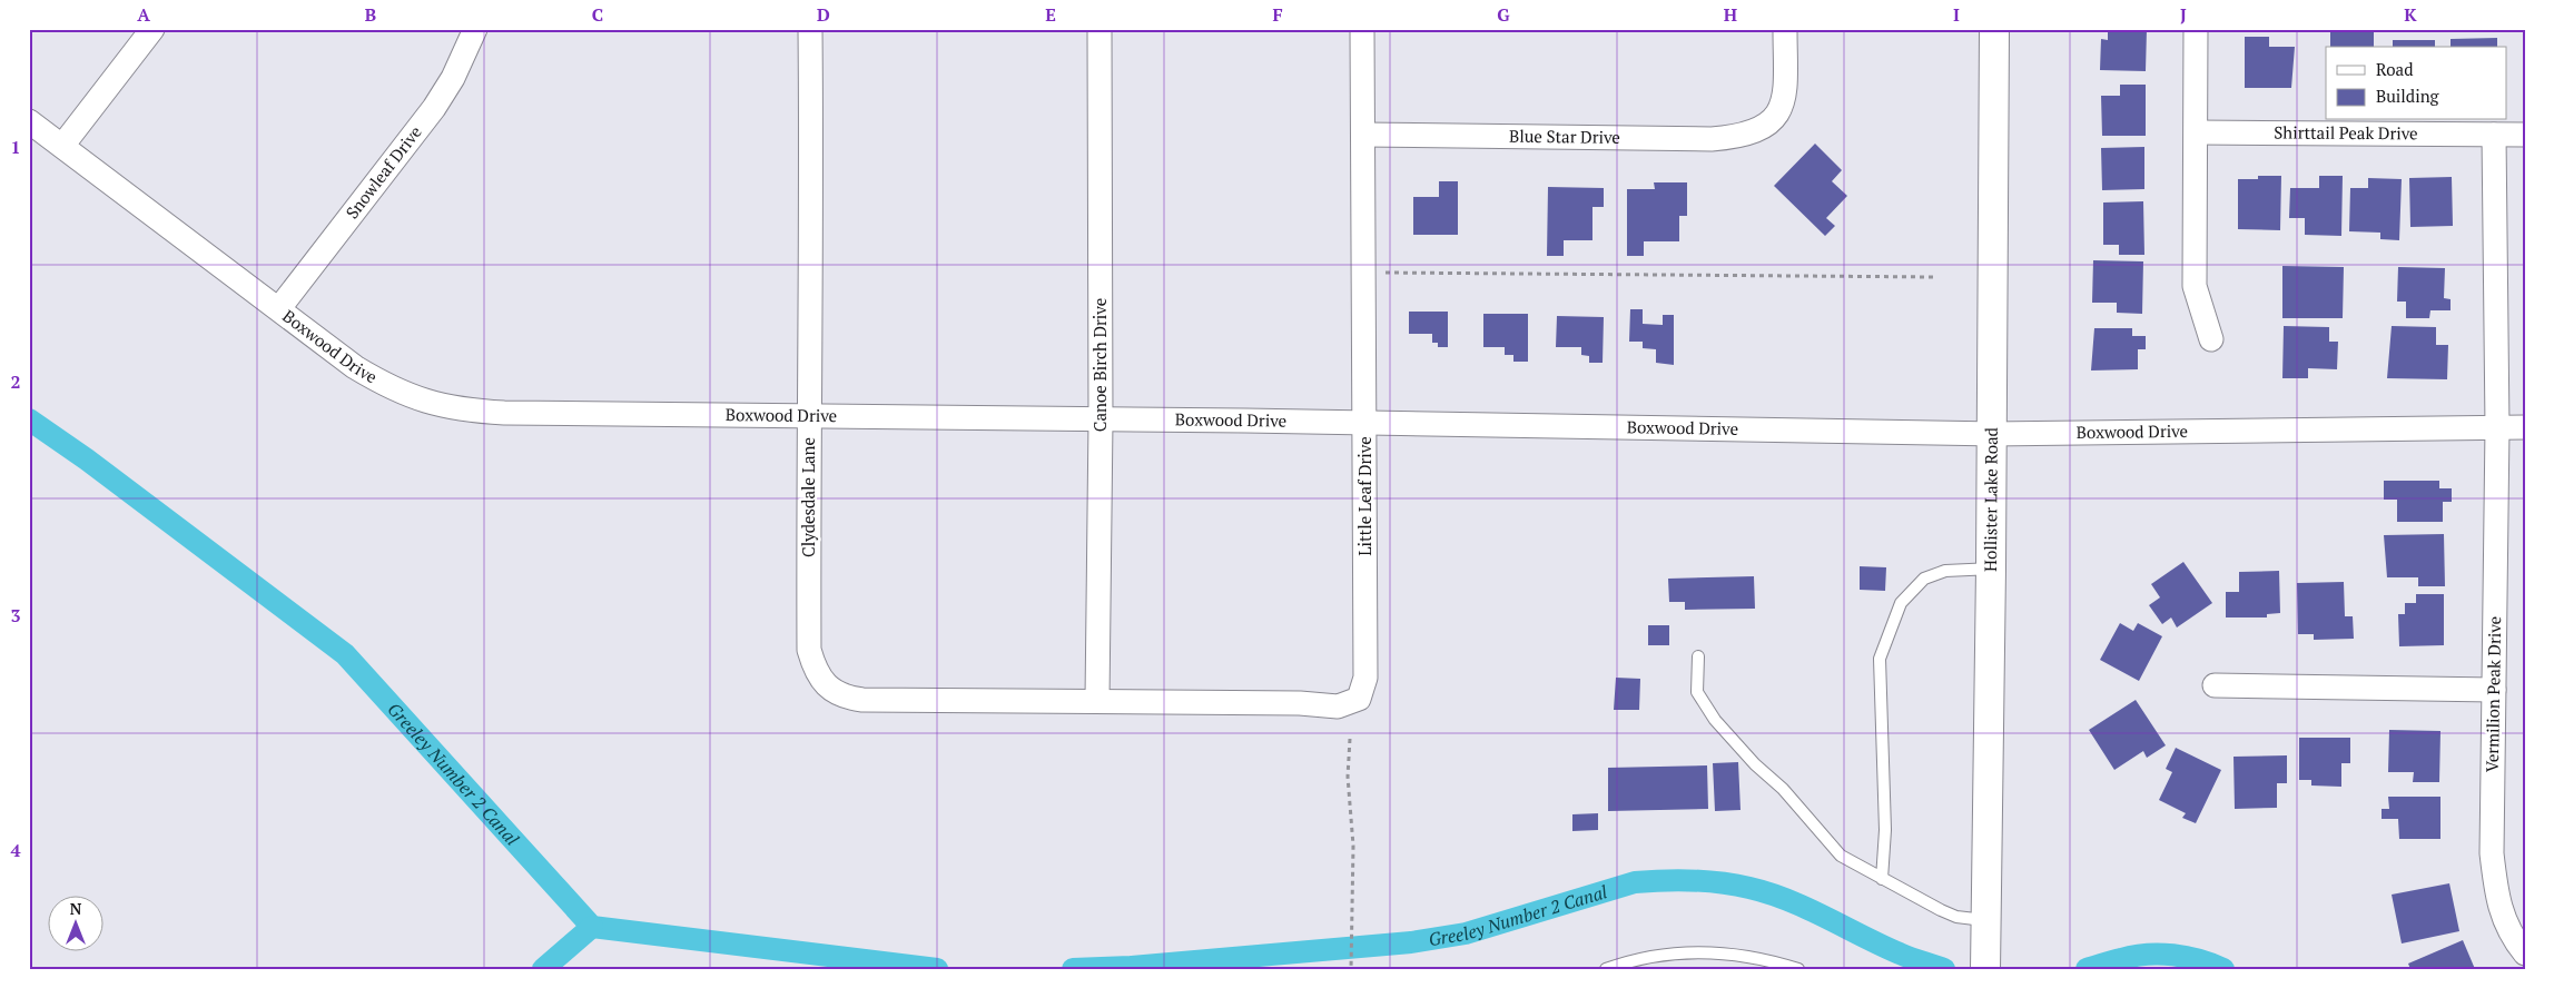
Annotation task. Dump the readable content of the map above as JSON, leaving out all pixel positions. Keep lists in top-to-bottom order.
{
  "streets": {
    "street": [
      "Shirttail Peak Drive",
      "Blue Star Drive",
      "Snowleaf Drive",
      "Boxwood Drive",
      "Canoe Birch Drive",
      "Little Leaf Drive",
      "Clydesdale Lane",
      "Hollister Lake Road",
      "Vermilion Peak Drive"
    ]
  },
  "crossings": [
    ["Blue Star Drive", "Little Leaf Drive"],
    ["Snowleaf Drive", "Boxwood Drive"],
    ["Boxwood Drive", "Canoe Birch Drive"],
    ["Boxwood Drive", "Little Leaf Drive"],
    ["Boxwood Drive", "Clydesdale Lane"],
    ["Boxwood Drive", "Hollister Lake Road"],
    ["Boxwood Drive", "Vermilion Peak Drive"],
    ["Canoe Birch Drive", "Little Leaf Drive"],
    ["Canoe Birch Drive", "Clydesdale Lane"],
    ["Little Leaf Drive", "Clydesdale Lane"]
  ],
  "water": ["Greeley Number 2 Canal"],
  "legend": ["Road", "Building"],
  "north": "top",
  "grid": {
    "columns": [
      "A",
      "B",
      "C",
      "D",
      "E",
      "F",
      "G",
      "H",
      "I",
      "J",
      "K"
    ],
    "rows": [
      "1",
      "2",
      "3",
      "4"
    ]
  }
}
